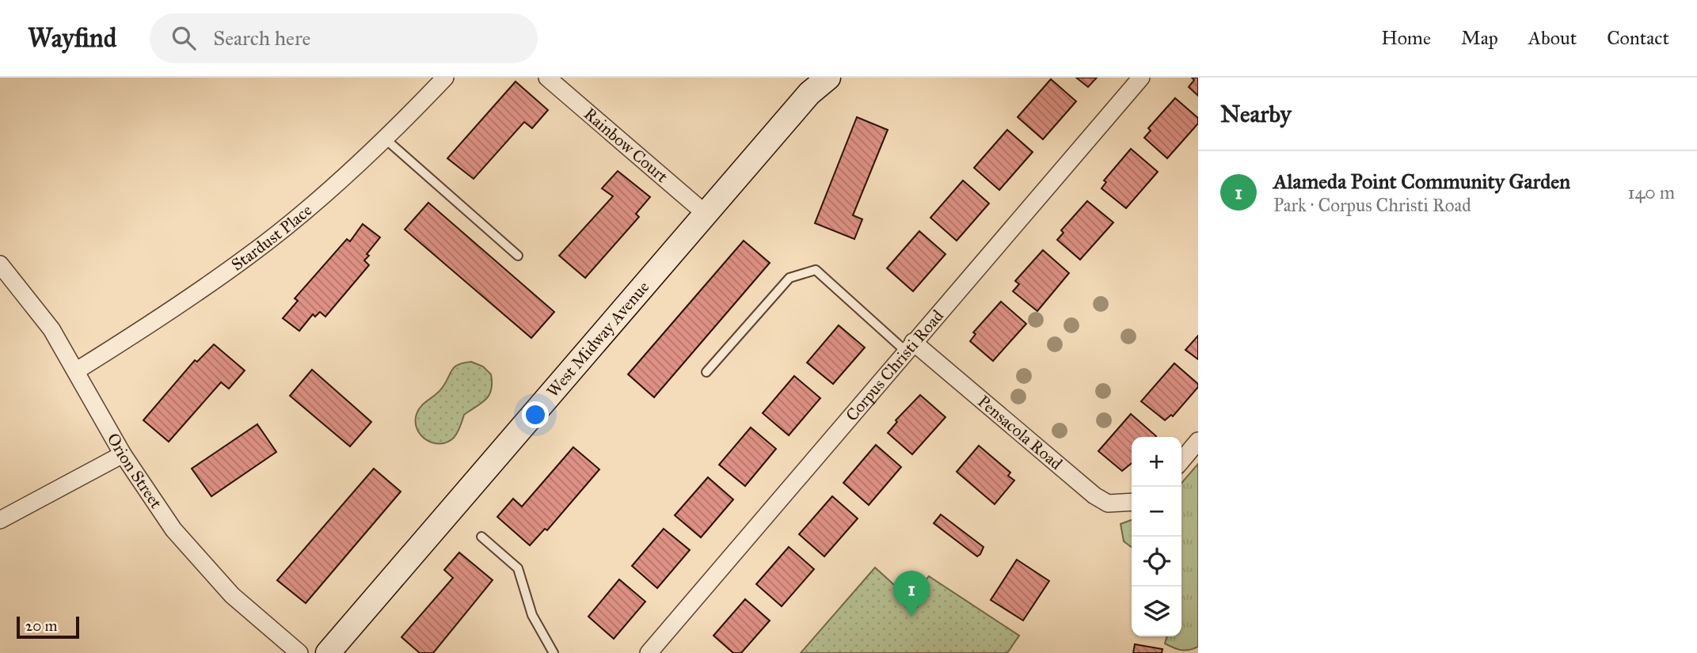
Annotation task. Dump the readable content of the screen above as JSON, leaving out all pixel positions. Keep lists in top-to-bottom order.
{
  "streets": {
    "street": [
      "Rainbow Court",
      "Stardust Place",
      "West Midway Avenue",
      "Corpus Christi Road",
      "Pensacola Road",
      "Orion Street"
    ]
  },
  "crossings": [
    ["Rainbow Court", "West Midway Avenue"],
    ["Stardust Place", "Orion Street"],
    ["Corpus Christi Road", "Pensacola Road"]
  ],
  "scale_bar": "20 m",
  "page": {
    "header": "Wayfind",
    "search": "Search here",
    "nav": [
      "Home",
      "Map",
      "About",
      "Contact"
    ],
    "heading": "Nearby",
    "list": [
      {
        "mark": "1",
        "name": "Alameda Point Community Garden",
        "note": "Park · Corpus Christi Road",
        "value": "140 m"
      }
    ],
    "map_buttons": ["+", "−"],
    "pins": "1",
    "scale": "20 m"
  }
}
